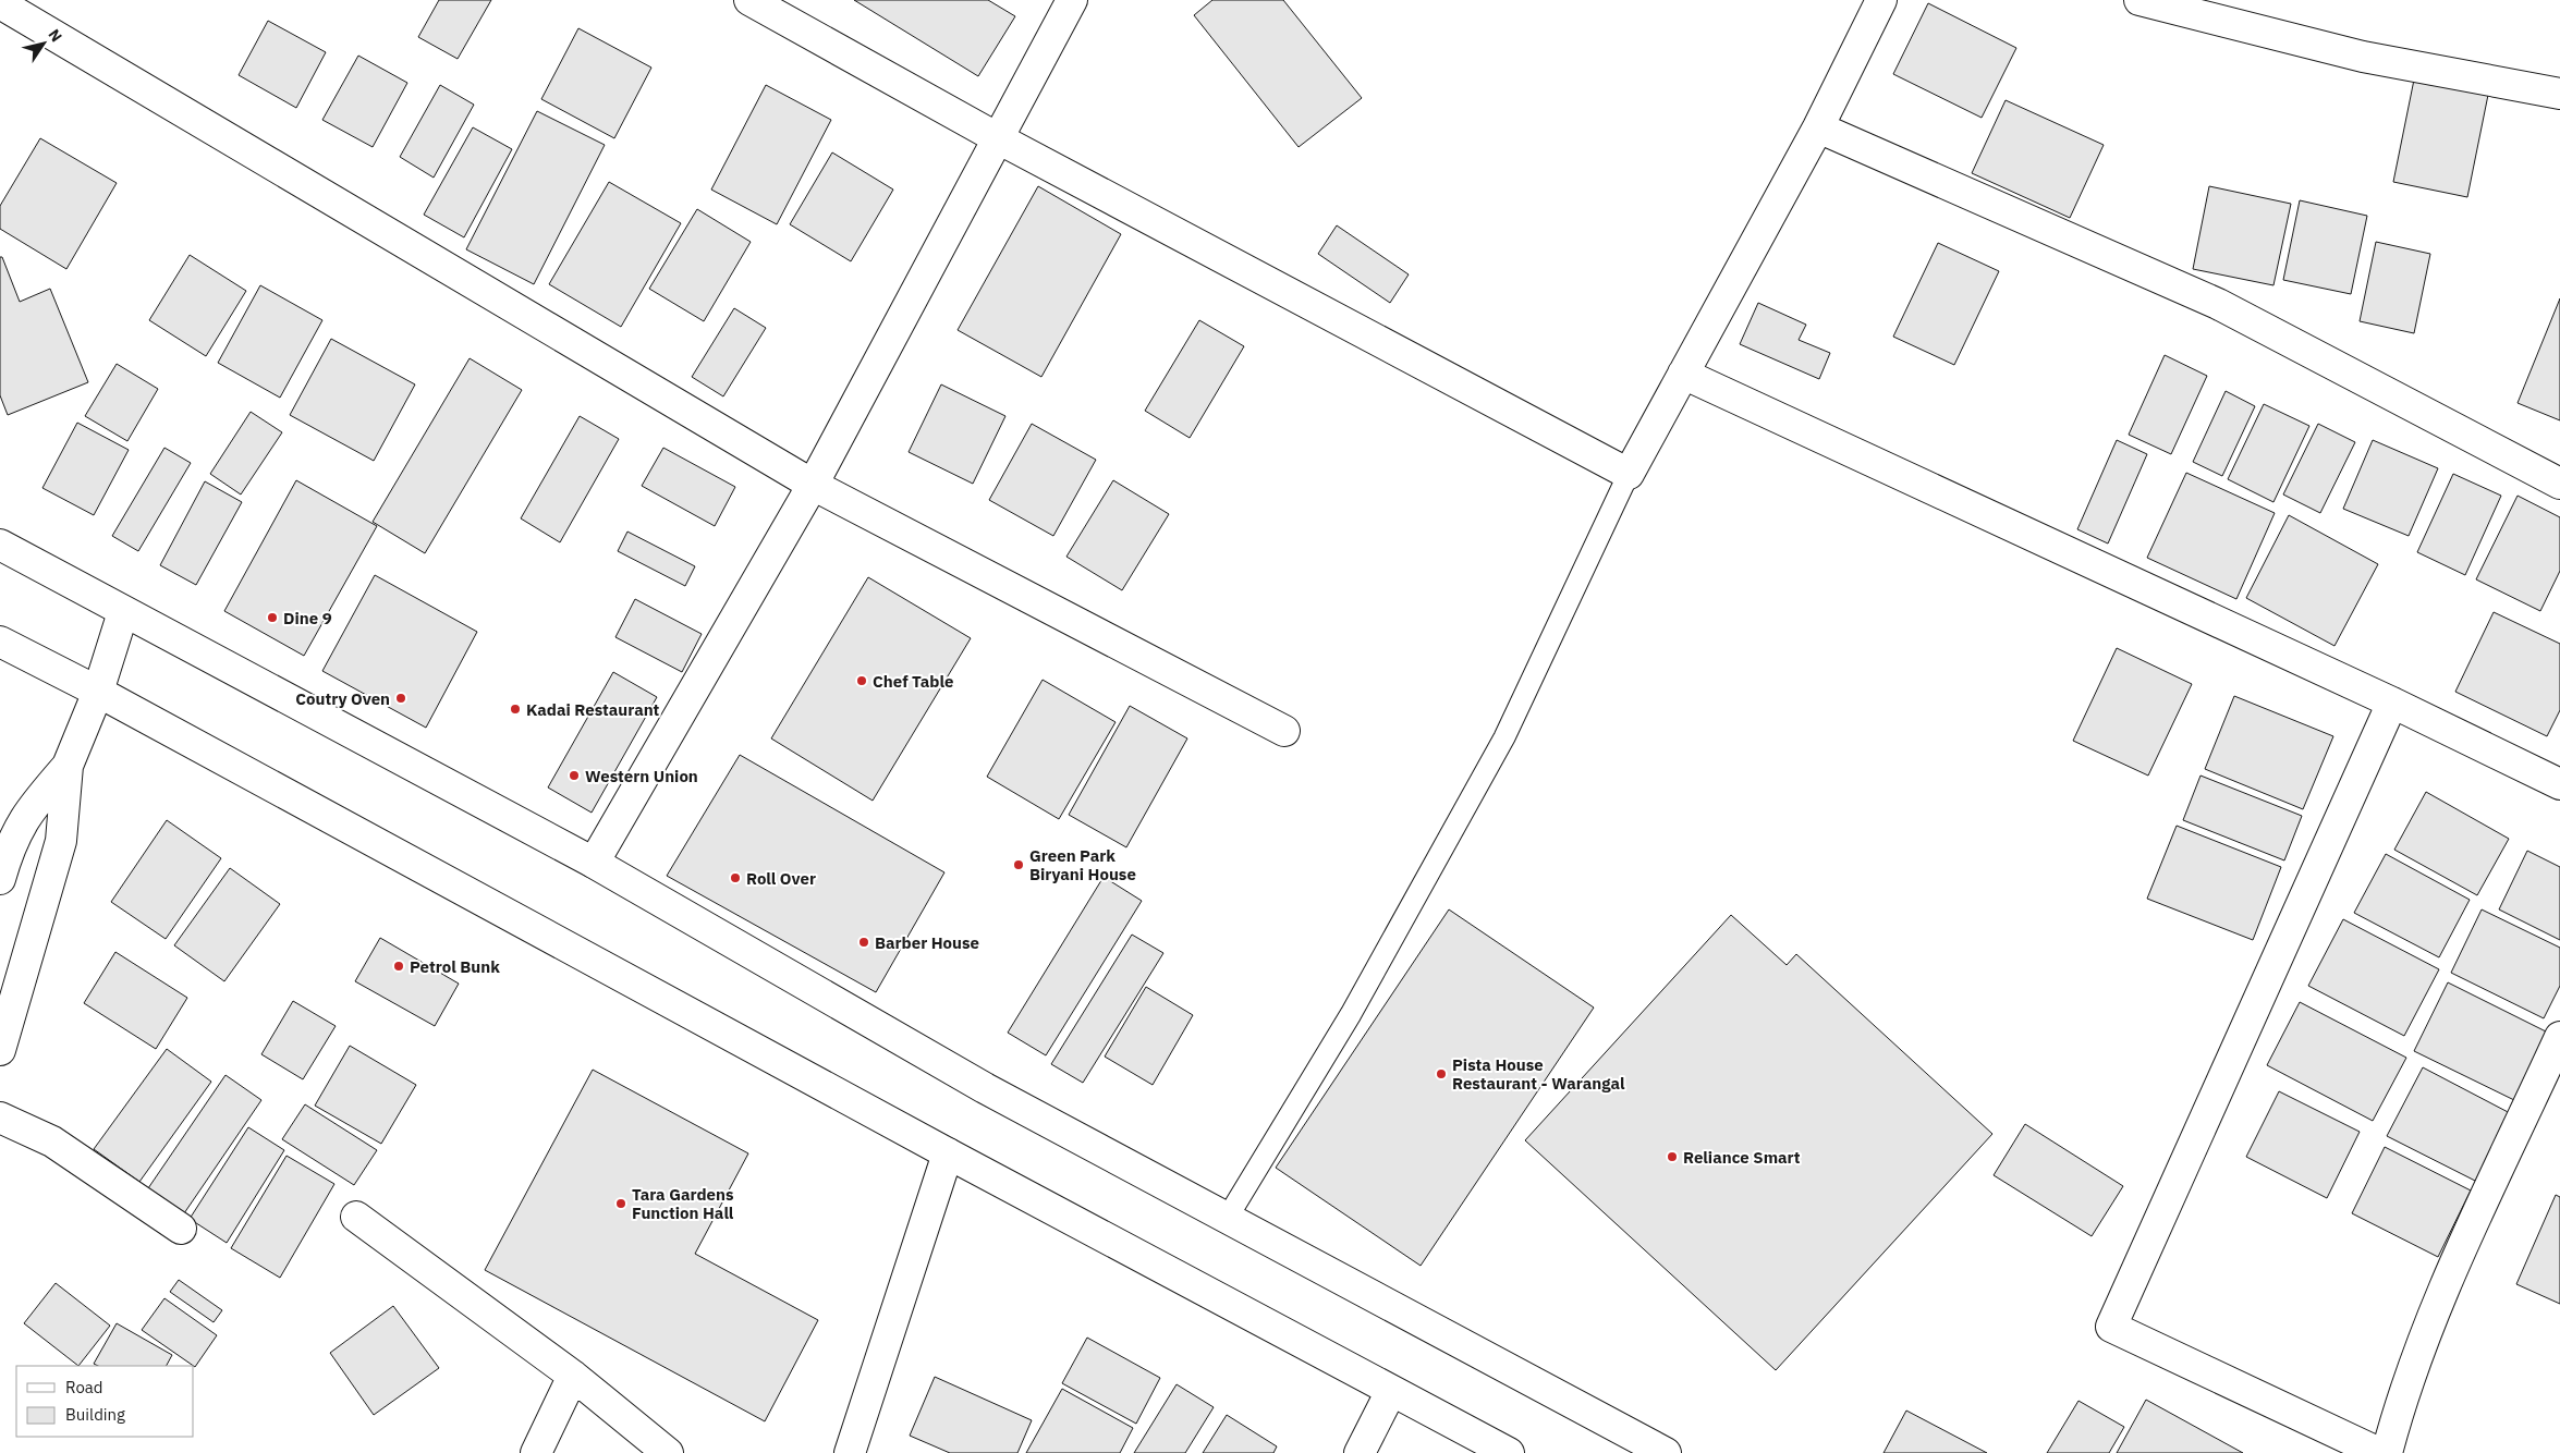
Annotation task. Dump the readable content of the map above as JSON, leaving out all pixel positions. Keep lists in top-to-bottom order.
{
  "places": [
    "Dine 9",
    "Chef Table",
    "Coutry Oven",
    "Kadai Restaurant",
    "Western Union",
    "Green Park Biryani House",
    "Roll Over",
    "Barber House",
    "Petrol Bunk",
    "Pista House Restaurant - Warangal",
    "Reliance Smart",
    "Tara Gardens Function Hall"
  ],
  "legend": ["Road", "Building"],
  "north": "top right"
}
